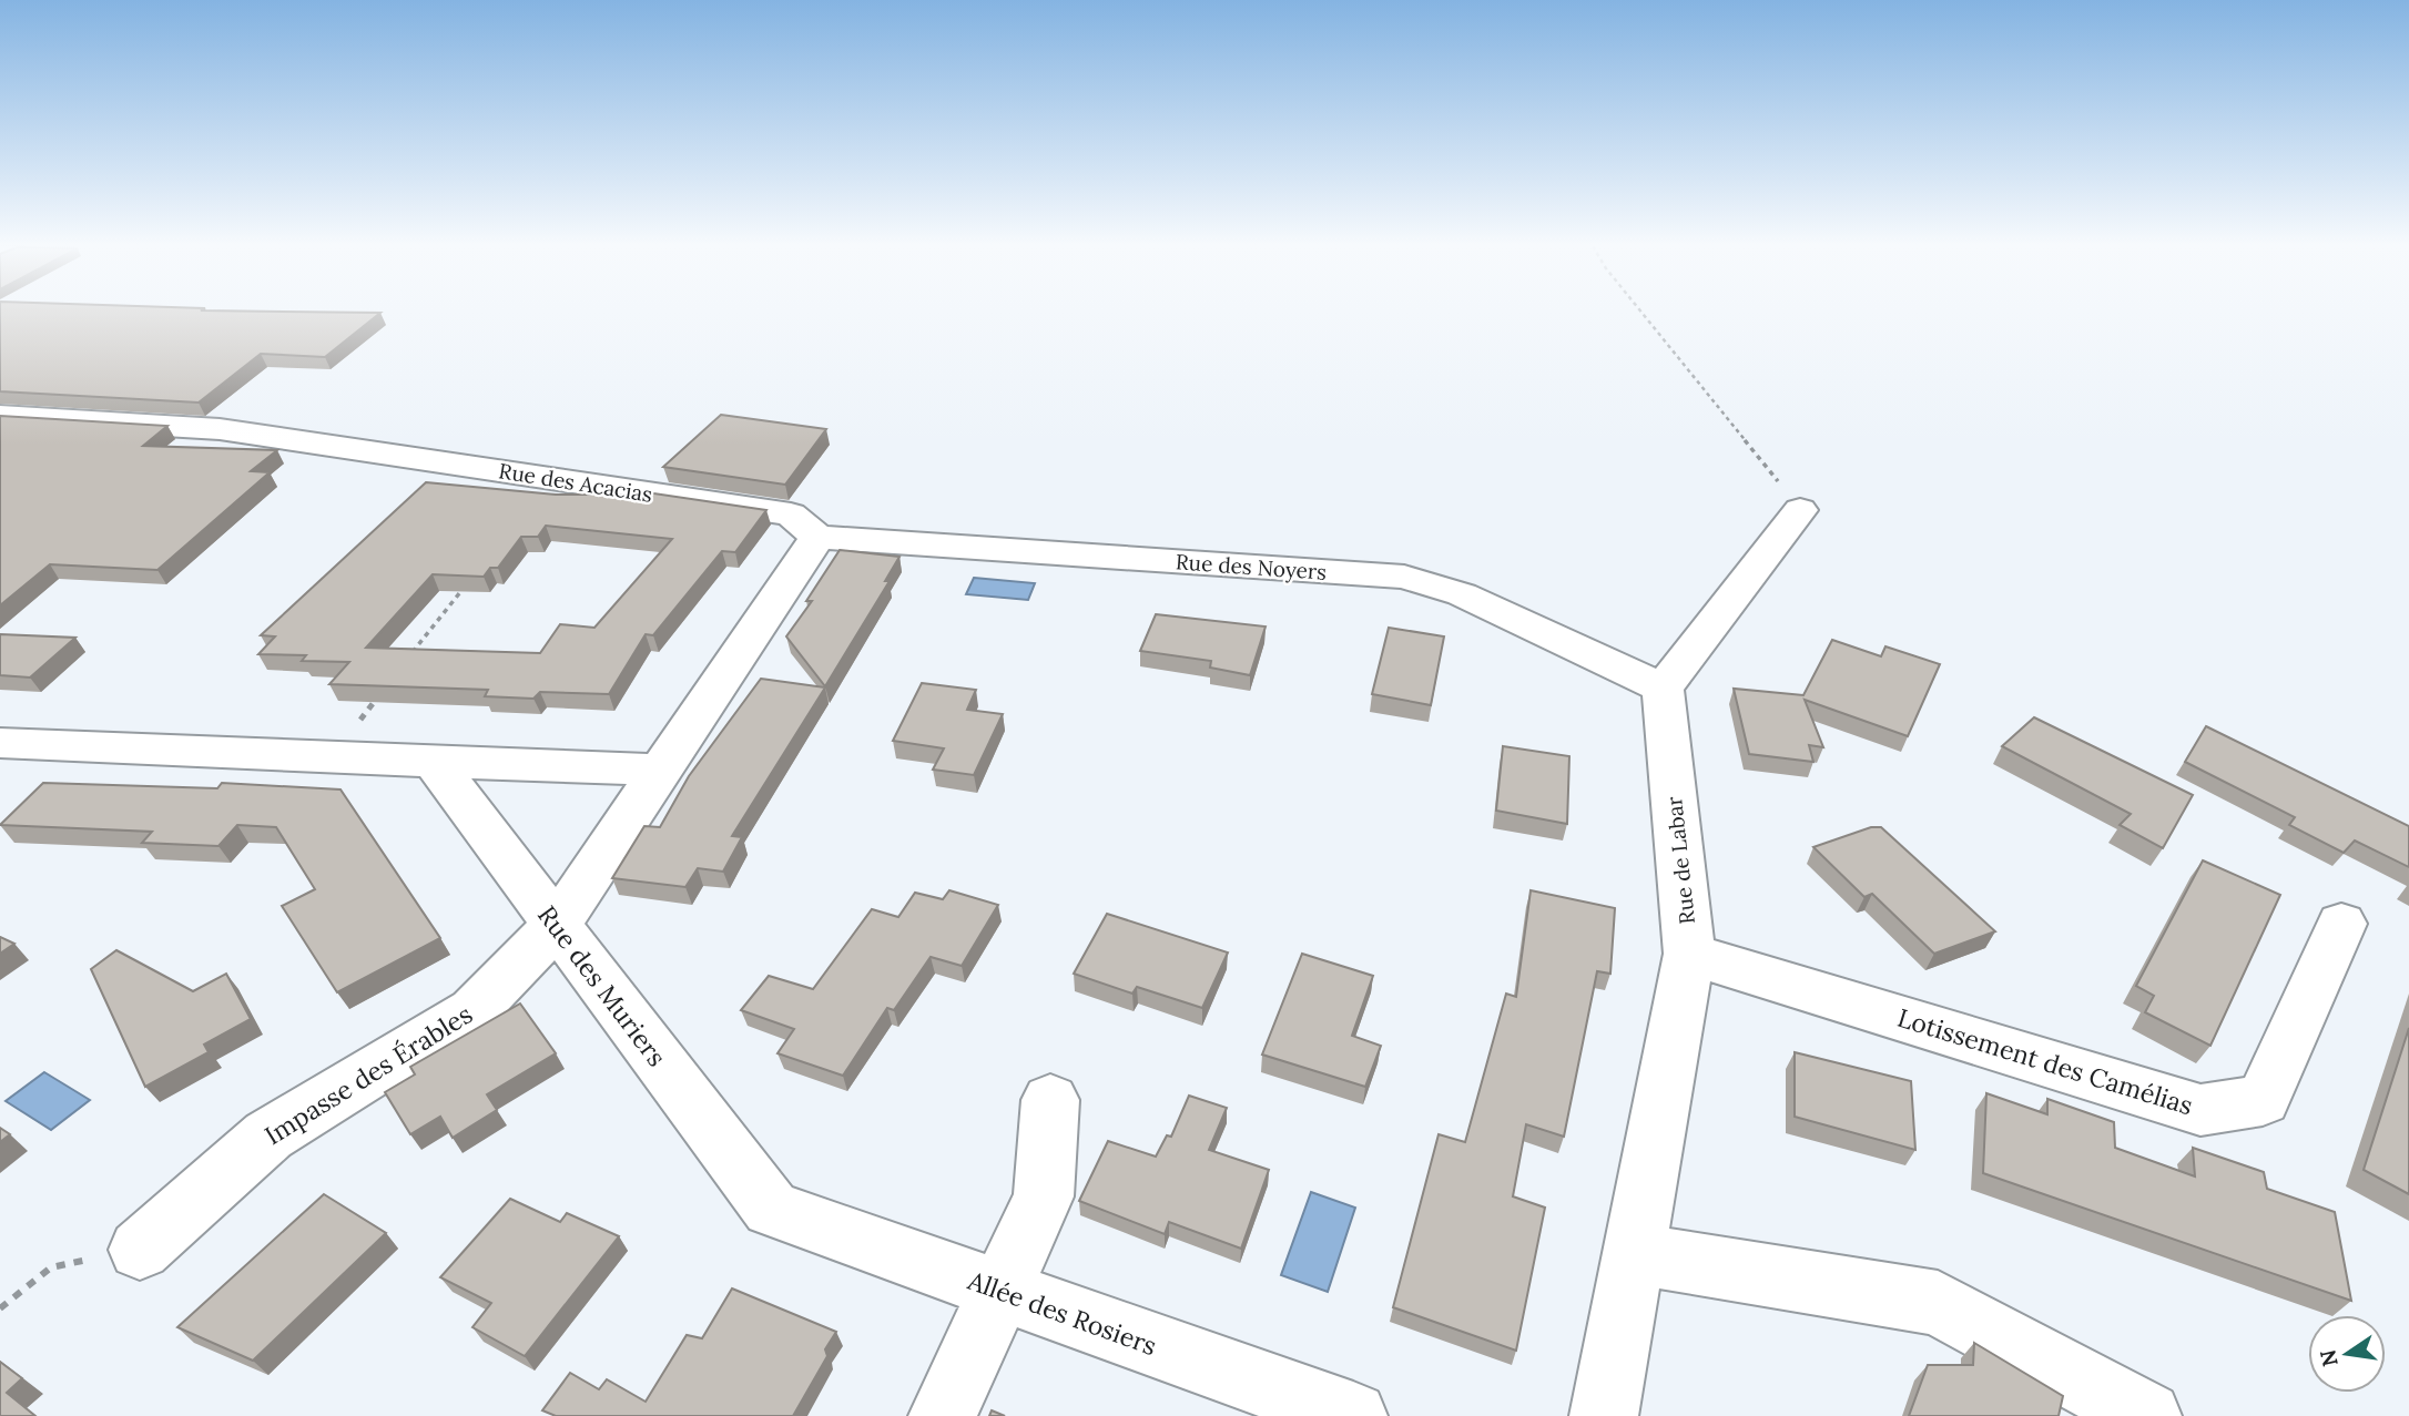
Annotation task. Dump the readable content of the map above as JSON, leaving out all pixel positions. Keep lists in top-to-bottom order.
{
  "streets": {
    "street": [
      "Rue des Acacias",
      "Rue des Noyers",
      "Rue de Labar",
      "Rue des Muriers",
      "Lotissement des Camélias",
      "Impasse des Érables",
      "Allée des Rosiers"
    ]
  },
  "crossings": [
    ["Rue des Acacias", "Rue des Noyers"],
    ["Rue des Noyers", "Rue de Labar"],
    ["Rue de Labar", "Lotissement des Camélias"],
    ["Rue des Muriers", "Impasse des Érables"],
    ["Rue des Muriers", "Allée des Rosiers"]
  ],
  "north": "left"
}
